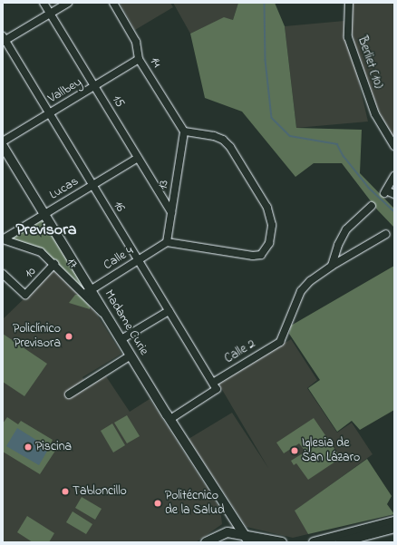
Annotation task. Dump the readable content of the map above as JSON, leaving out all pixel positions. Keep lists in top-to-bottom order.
{
  "streets": {
    "main road": ["Madame Curie"],
    "street": [
      "14",
      "Berliet (10)",
      "Vallbey",
      "15",
      "13",
      "Lucas",
      "16",
      "Calle 4",
      "17",
      "10",
      "Calle 2"
    ]
  },
  "crossings": [
    ["14", "Vallbey"],
    ["14", "13"],
    ["Vallbey", "15"],
    ["Vallbey", "16"],
    ["15", "13"],
    ["15", "Lucas"],
    ["13", "Calle 4"],
    ["Lucas", "16"],
    ["Lucas", "17"],
    ["Lucas", "Madame Curie"],
    ["16", "Calle 4"],
    ["16", "Calle 2"],
    ["Calle 4", "17"],
    ["Calle 4", "Madame Curie"],
    ["17", "10"],
    ["17", "Madame Curie"],
    ["Madame Curie", "Calle 2"]
  ],
  "districts": ["Previsora"],
  "places": [
    "Policlínico Previsora",
    "Piscina",
    "Iglesia de San Lázaro",
    "Tabloncillo",
    "Politécnico de la Salud"
  ]
}
